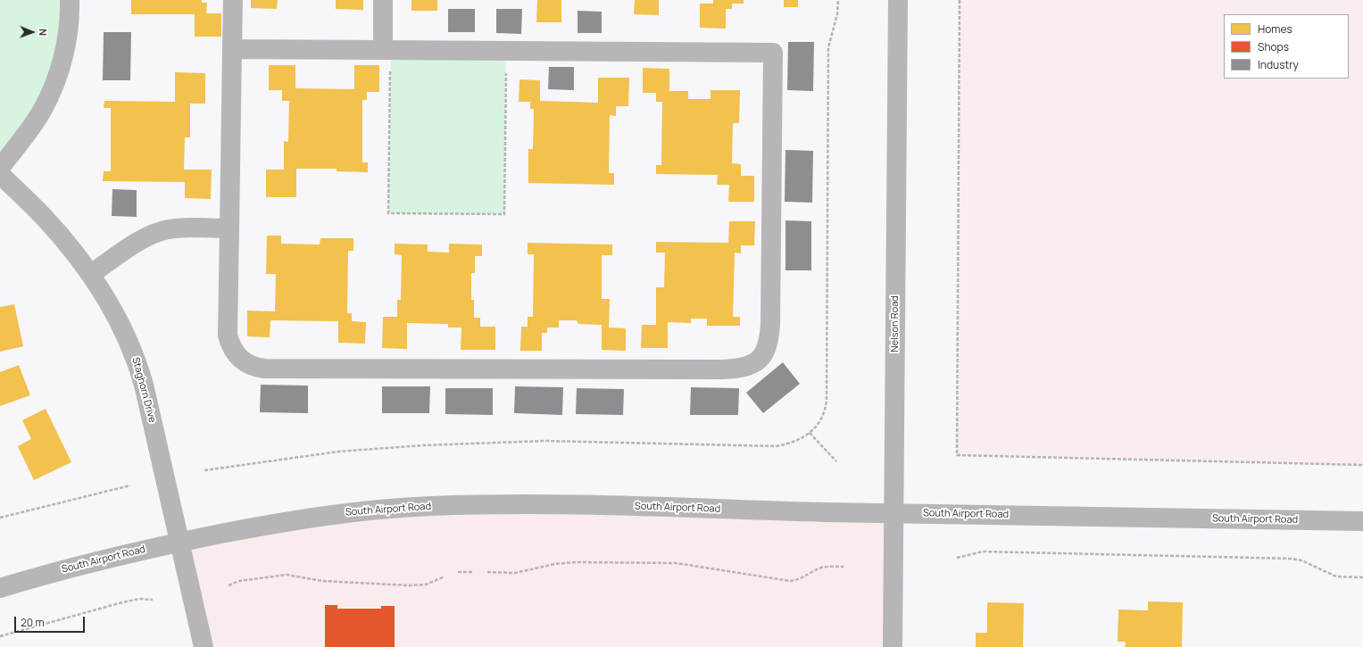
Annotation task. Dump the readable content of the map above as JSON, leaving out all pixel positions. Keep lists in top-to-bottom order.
{
  "streets": {
    "main road": ["Nelson Road", "South Airport Road"],
    "street": ["Staghorn Drive"]
  },
  "crossings": [
    ["Nelson Road", "South Airport Road"],
    ["Staghorn Drive", "South Airport Road"]
  ],
  "legend": ["Homes", "Shops", "Industry"],
  "scale_bar": "20 m",
  "north": "right"
}
